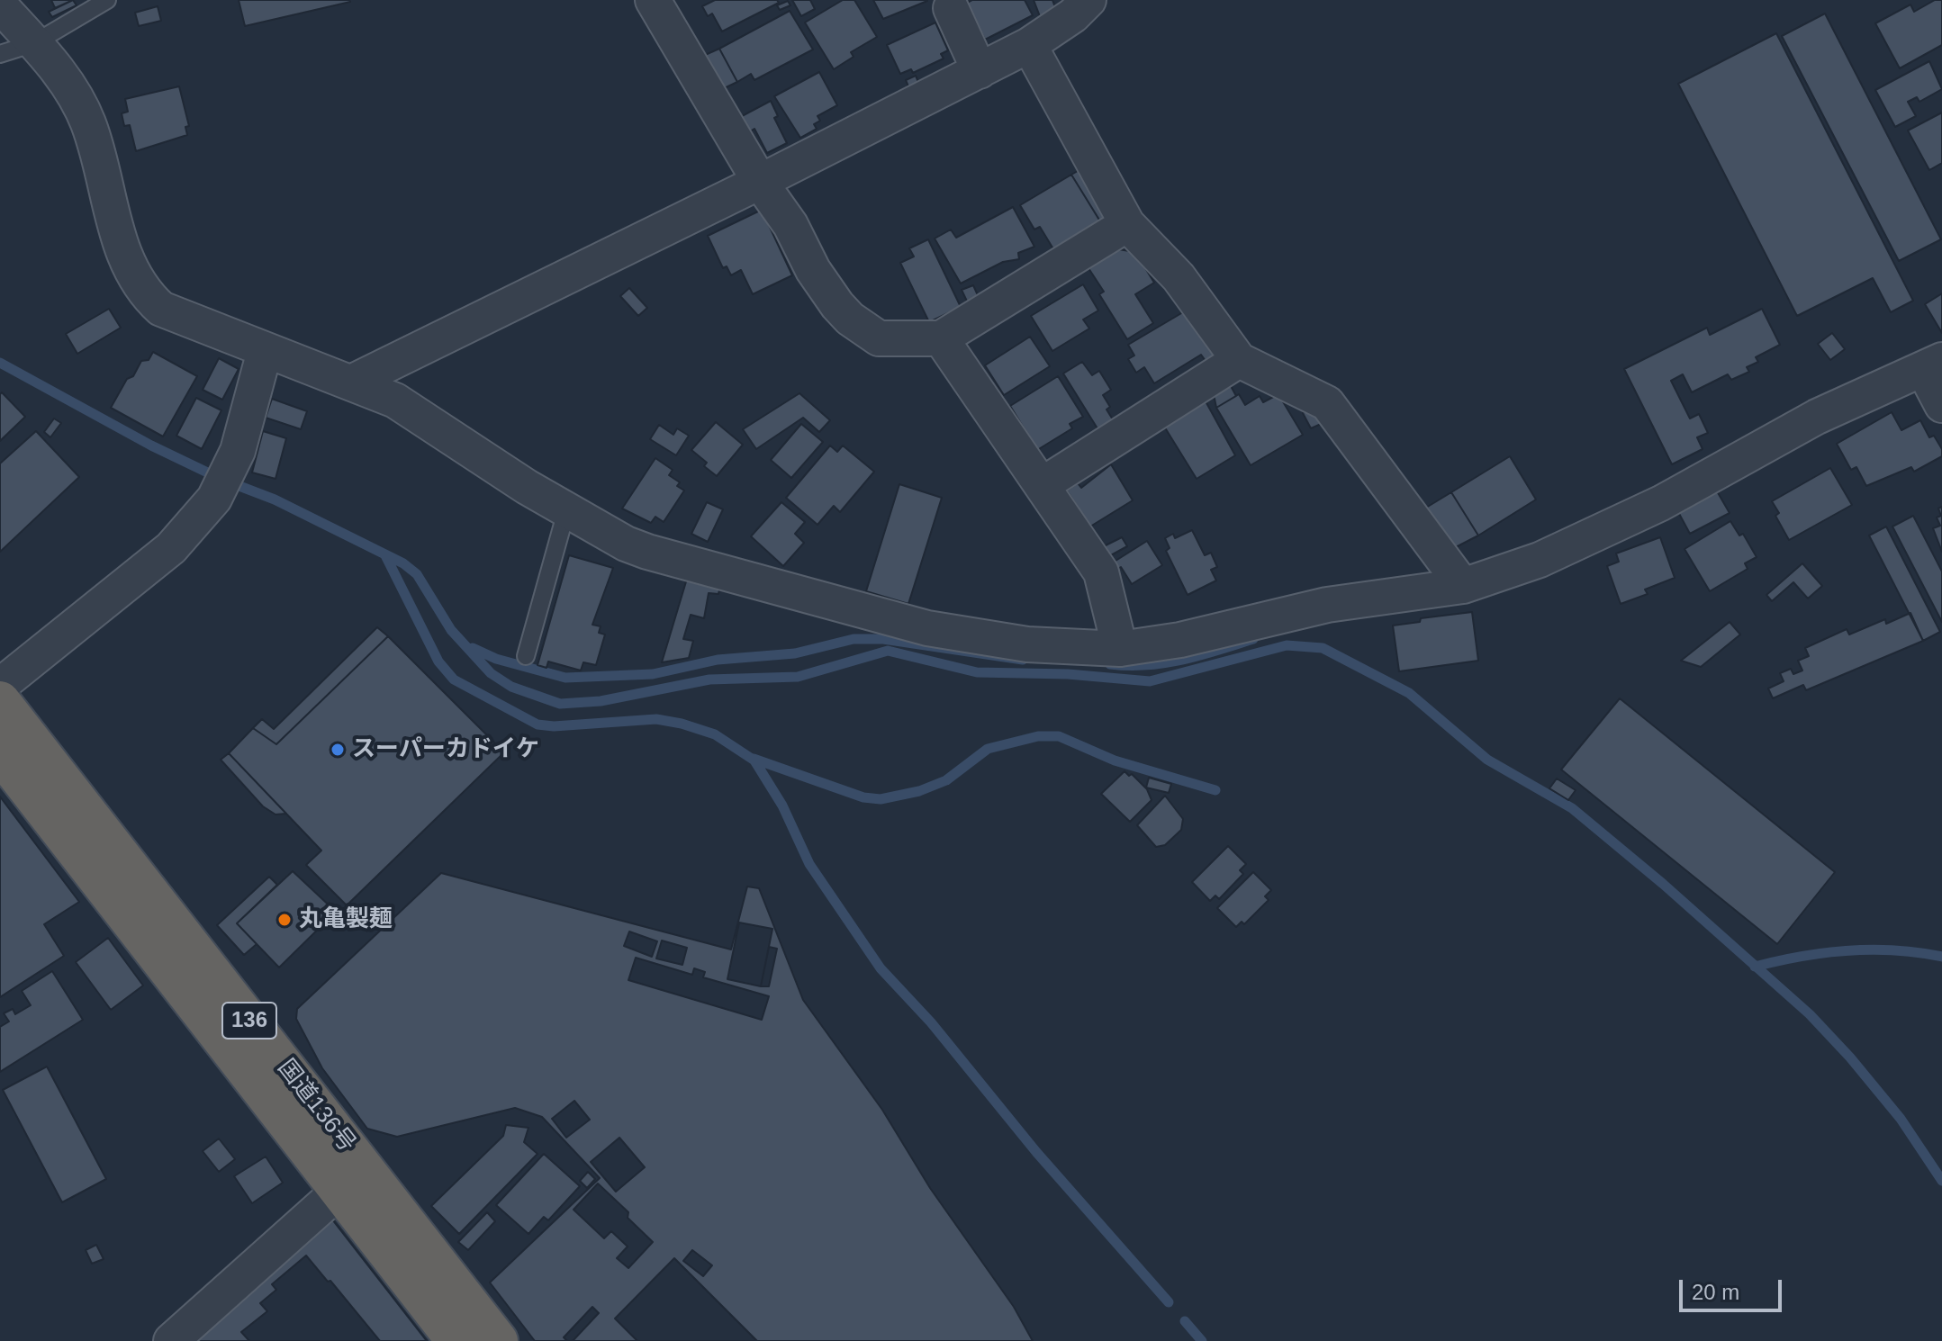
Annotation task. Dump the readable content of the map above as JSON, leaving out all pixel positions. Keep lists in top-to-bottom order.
{
  "streets": {
    "highway": ["136", "国道136号"]
  },
  "places": ["スーパーカドイケ", "丸亀製麺"],
  "scale_bar": "20 m"
}
